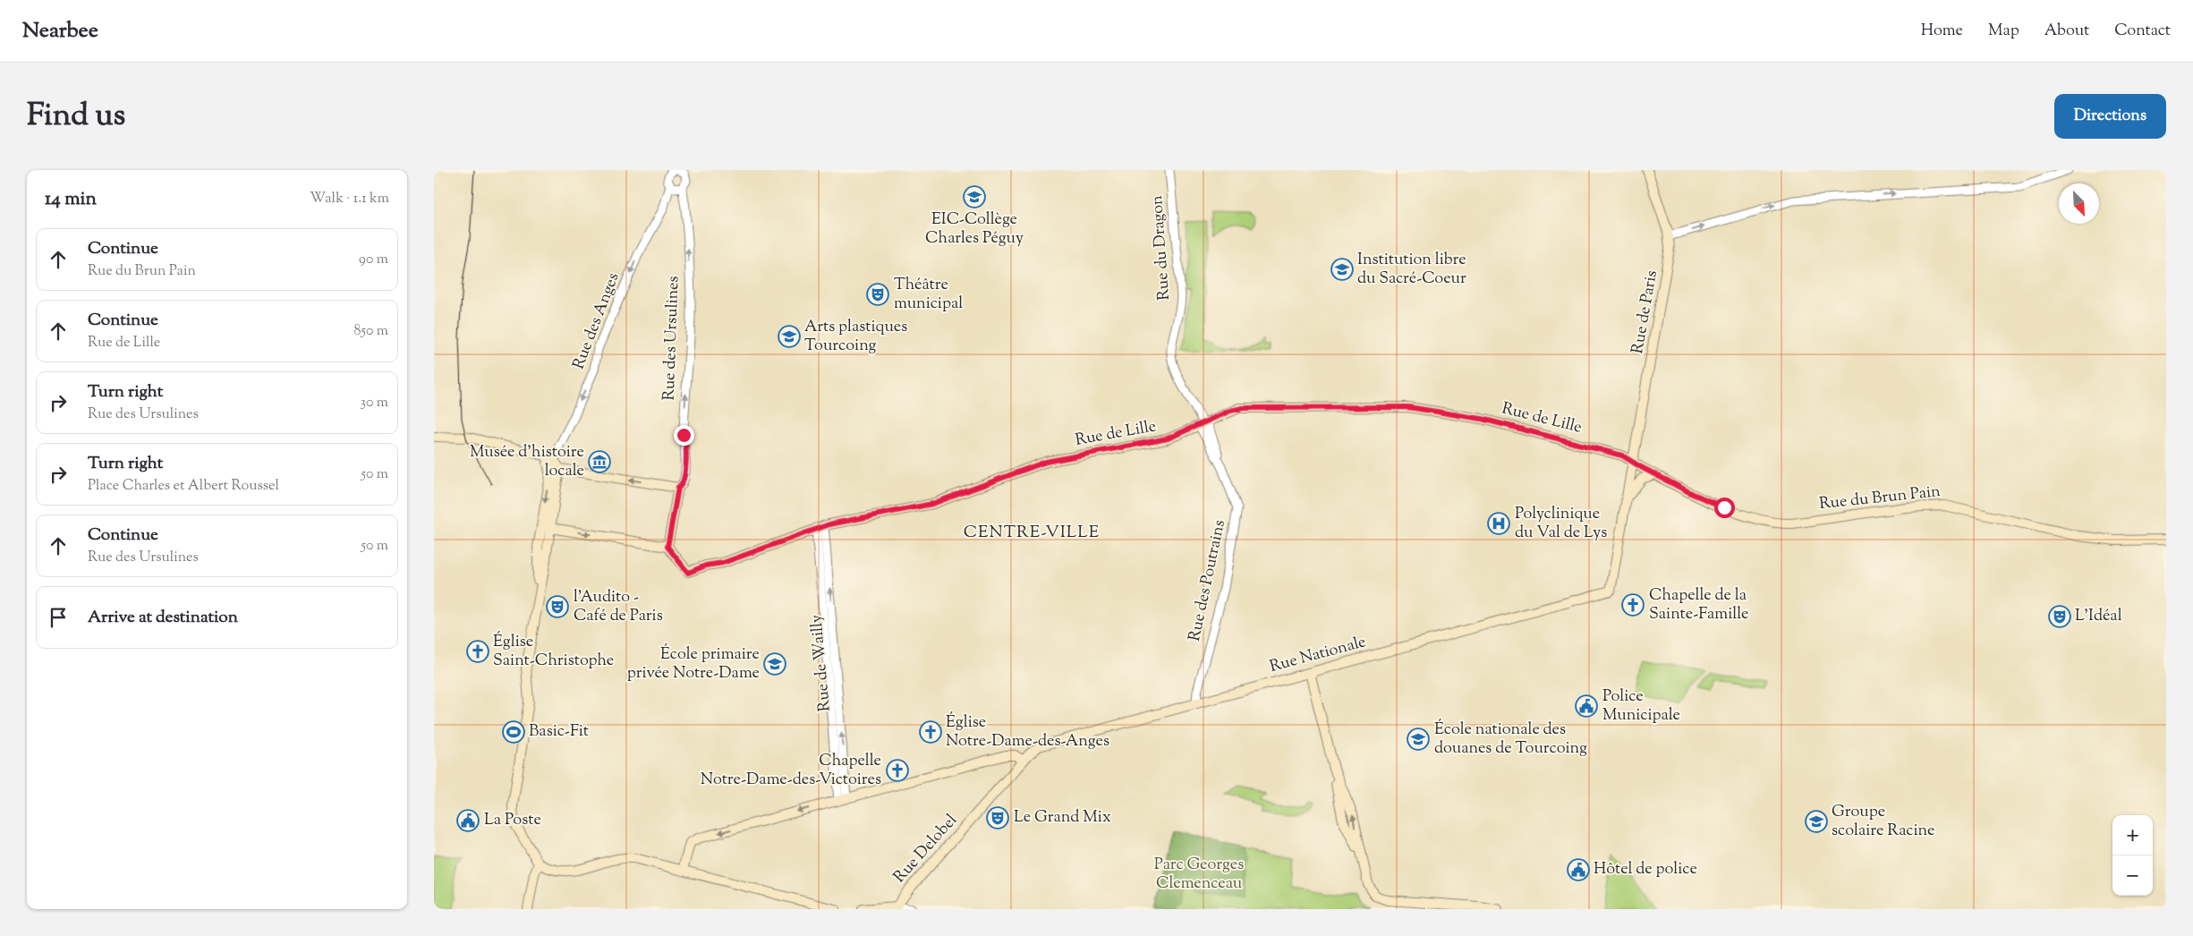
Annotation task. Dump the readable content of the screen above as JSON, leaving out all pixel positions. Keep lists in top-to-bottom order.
{
  "streets": {
    "main road": [
      "Rue de Paris",
      "Rue de Lille",
      "Rue du Brun Pain",
      "Rue Nationale",
      "Rue Delobel"
    ],
    "street": [
      "Rue du Dragon",
      "Rue des Anges",
      "Rue des Ursulines",
      "Rue des Poutrains",
      "Rue de Wailly"
    ]
  },
  "crossings": [
    ["Rue du Dragon", "Rue de Lille"],
    ["Rue du Dragon", "Rue des Poutrains"],
    ["Rue de Paris", "Rue de Lille"],
    ["Rue de Paris", "Rue du Brun Pain"],
    ["Rue de Paris", "Rue Nationale"],
    ["Rue des Anges", "Rue des Ursulines"],
    ["Rue de Lille", "Rue du Brun Pain"],
    ["Rue de Lille", "Rue des Poutrains"],
    ["Rue de Lille", "Rue de Wailly"],
    ["Rue des Poutrains", "Rue Nationale"],
    ["Rue Nationale", "Rue Delobel"]
  ],
  "one_way": ["Rue des Anges", "Rue des Ursulines"],
  "districts": ["CENTRE-VILLE"],
  "parks": ["Parc Georges Clemenceau"],
  "places": {
    "school or university": [
      "EIC-Collège Charles Péguy",
      "Institution libre du Sacré-Coeur",
      "Arts plastiques Tourcoing",
      "École primaire privée Notre-Dame",
      "École nationale des douanes de Tourcoing",
      "Groupe scolaire Racine"
    ],
    "theatre": [
      "Théâtre municipal",
      "l'Audito - Café de Paris",
      "L'Idéal",
      "Le Grand Mix"
    ],
    "museum": ["Musée d'histoire locale"],
    "hospital": ["Polyclinique du Val de Lys"],
    "church": [
      "Chapelle de la Sainte-Famille",
      "Église Saint-Christophe",
      "Église Notre-Dame-des-Anges",
      "Chapelle Notre-Dame-des-Victoires"
    ],
    "public building": ["Police Municipale", "La Poste", "Hôtel de police"],
    "sports": ["Basic-Fit"]
  },
  "north": "bottom right",
  "page": {
    "header": "Nearbee",
    "nav": [
      "Home",
      "Map",
      "About",
      "Contact"
    ],
    "title": "Find us",
    "buttons": "Directions",
    "heading": ["14 min", "Walk · 1.1 km"],
    "list": [
      ["Continue", "Rue du Brun Pain", "90 m"],
      ["Continue", "Rue de Lille", "850 m"],
      ["Turn right", "Rue des Ursulines", "30 m"],
      ["Turn right", "Place Charles et Albert Roussel", "50 m"],
      ["Continue", "Rue des Ursulines", "50 m"],
      "Arrive at destination"
    ],
    "map_buttons": ["+", "−"]
  }
}
